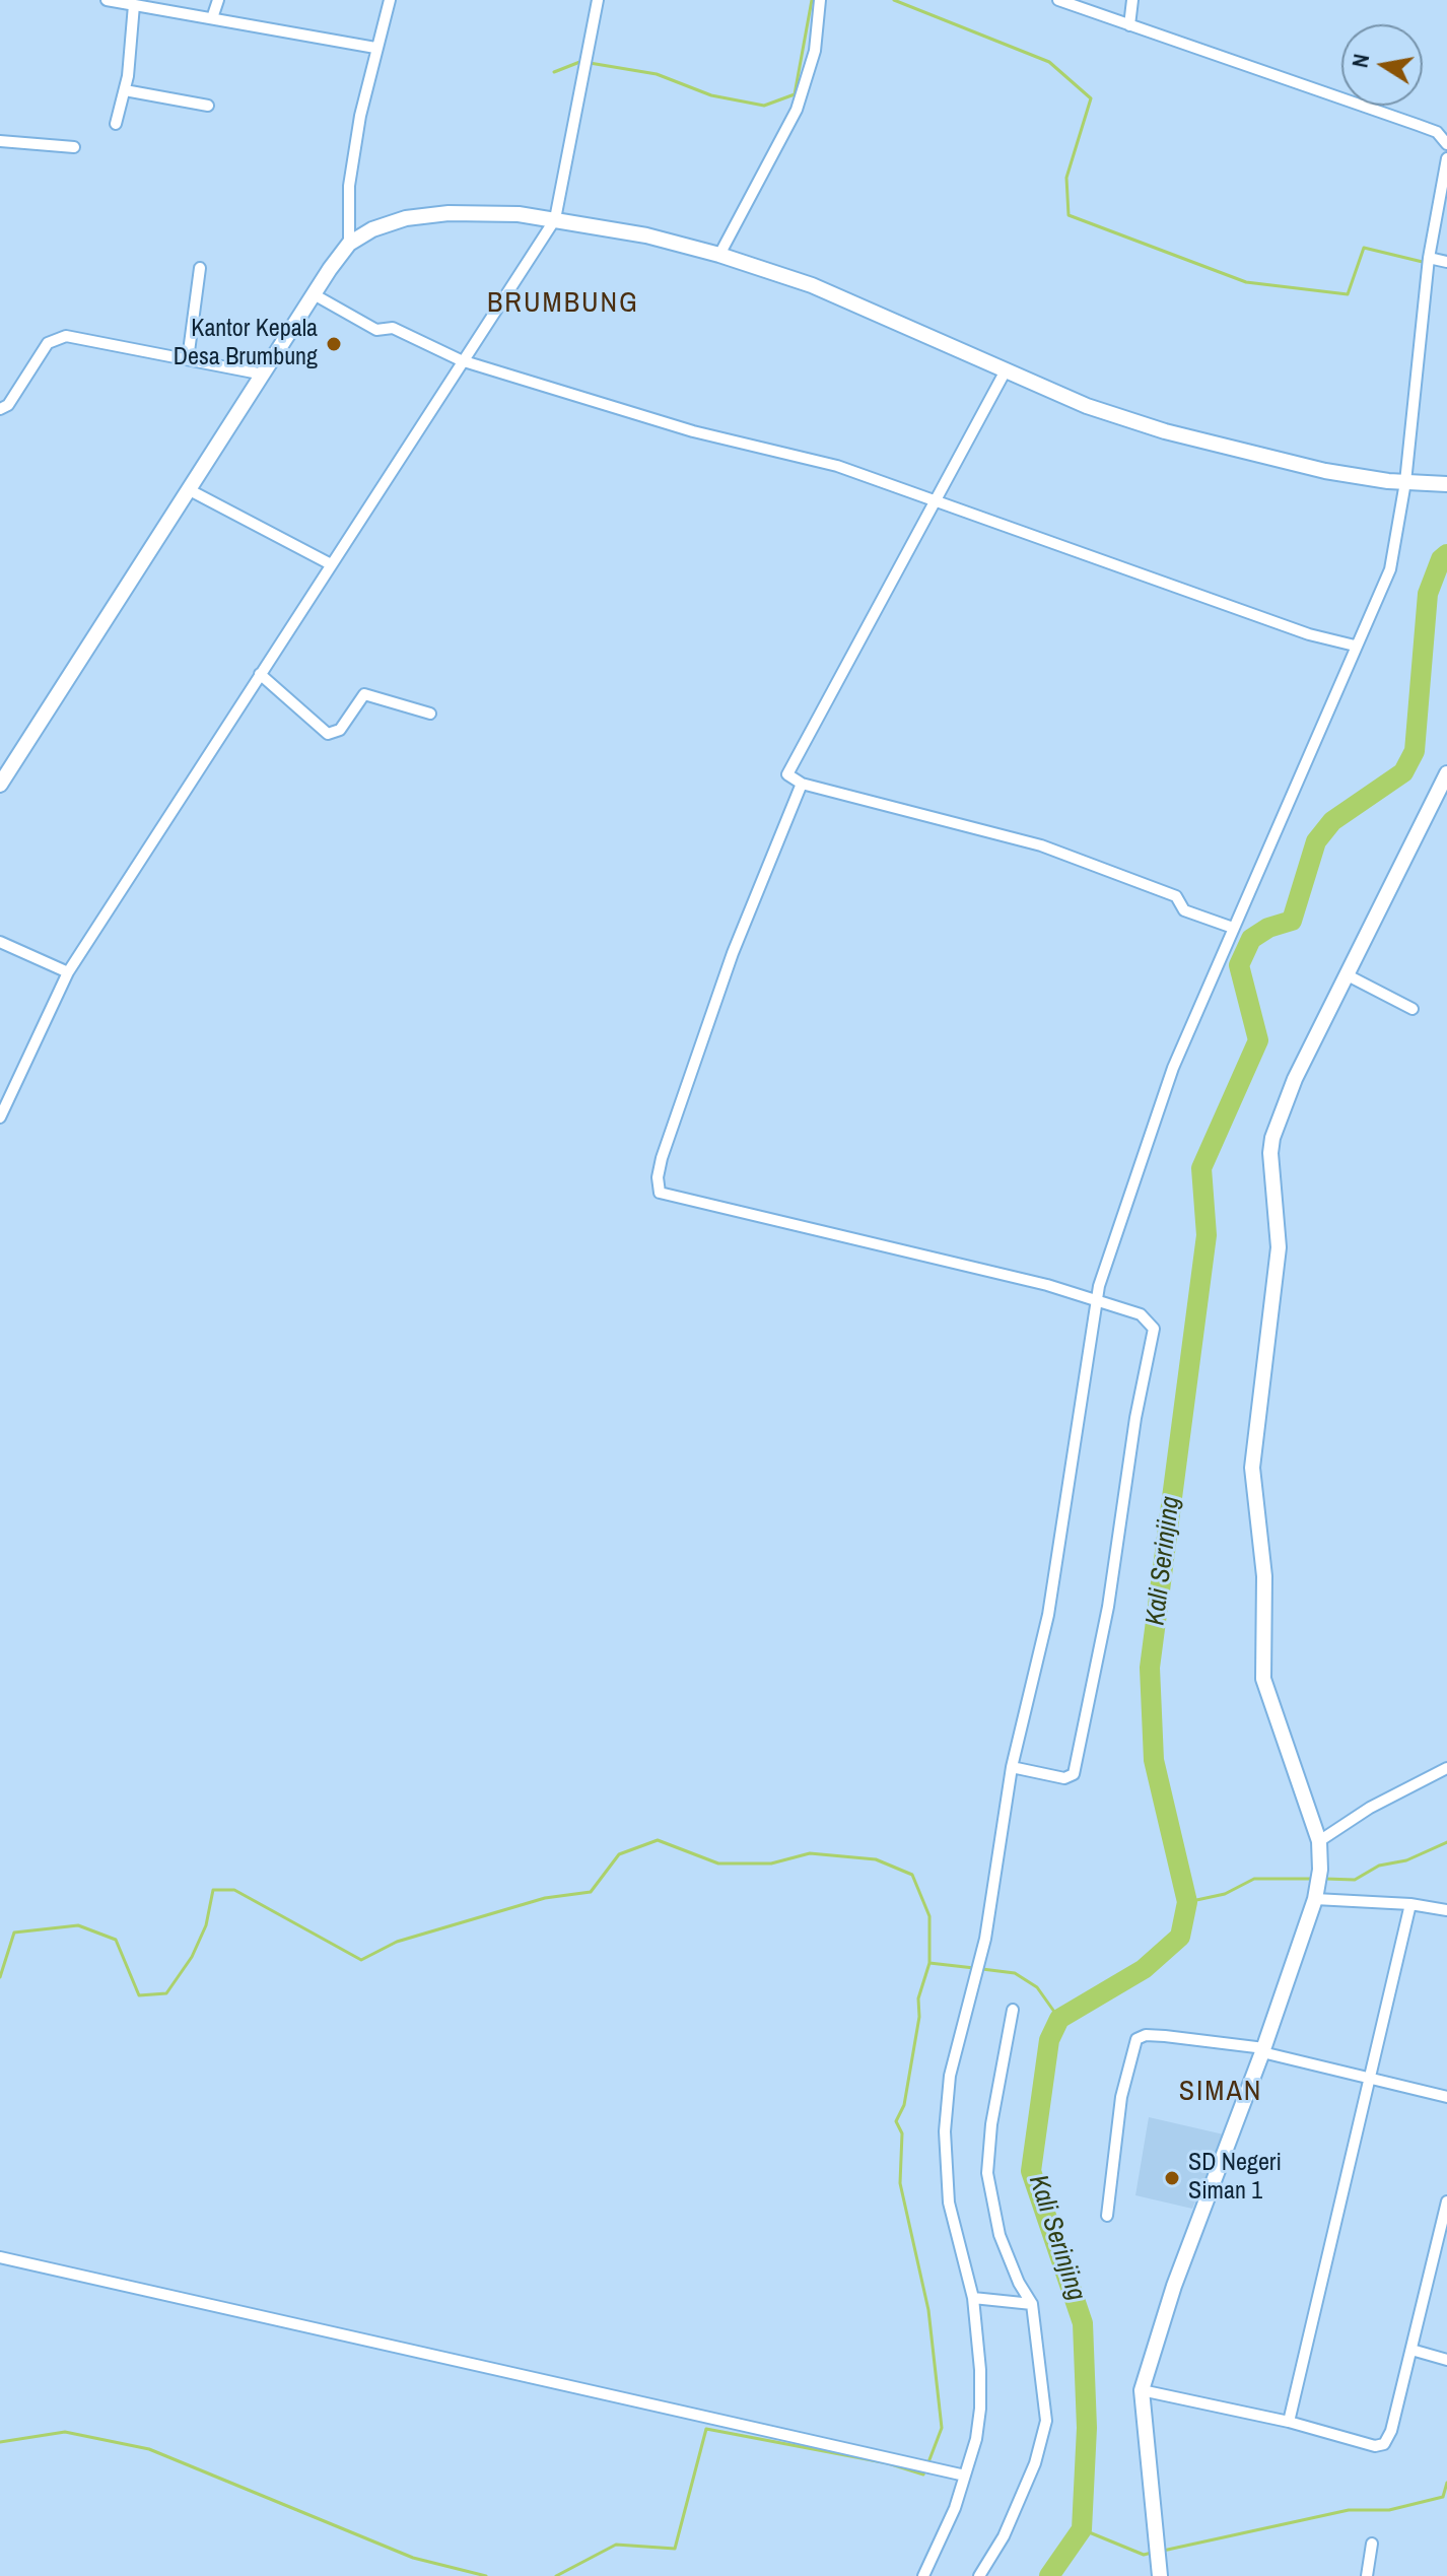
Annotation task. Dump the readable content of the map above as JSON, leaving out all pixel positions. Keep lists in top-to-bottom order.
{
  "districts": ["BRUMBUNG", "SIMAN"],
  "water": ["Kali Serinjing"],
  "places": ["Kantor Kepala Desa Brumbung", "SD Negeri Siman 1"],
  "north": "left"
}
